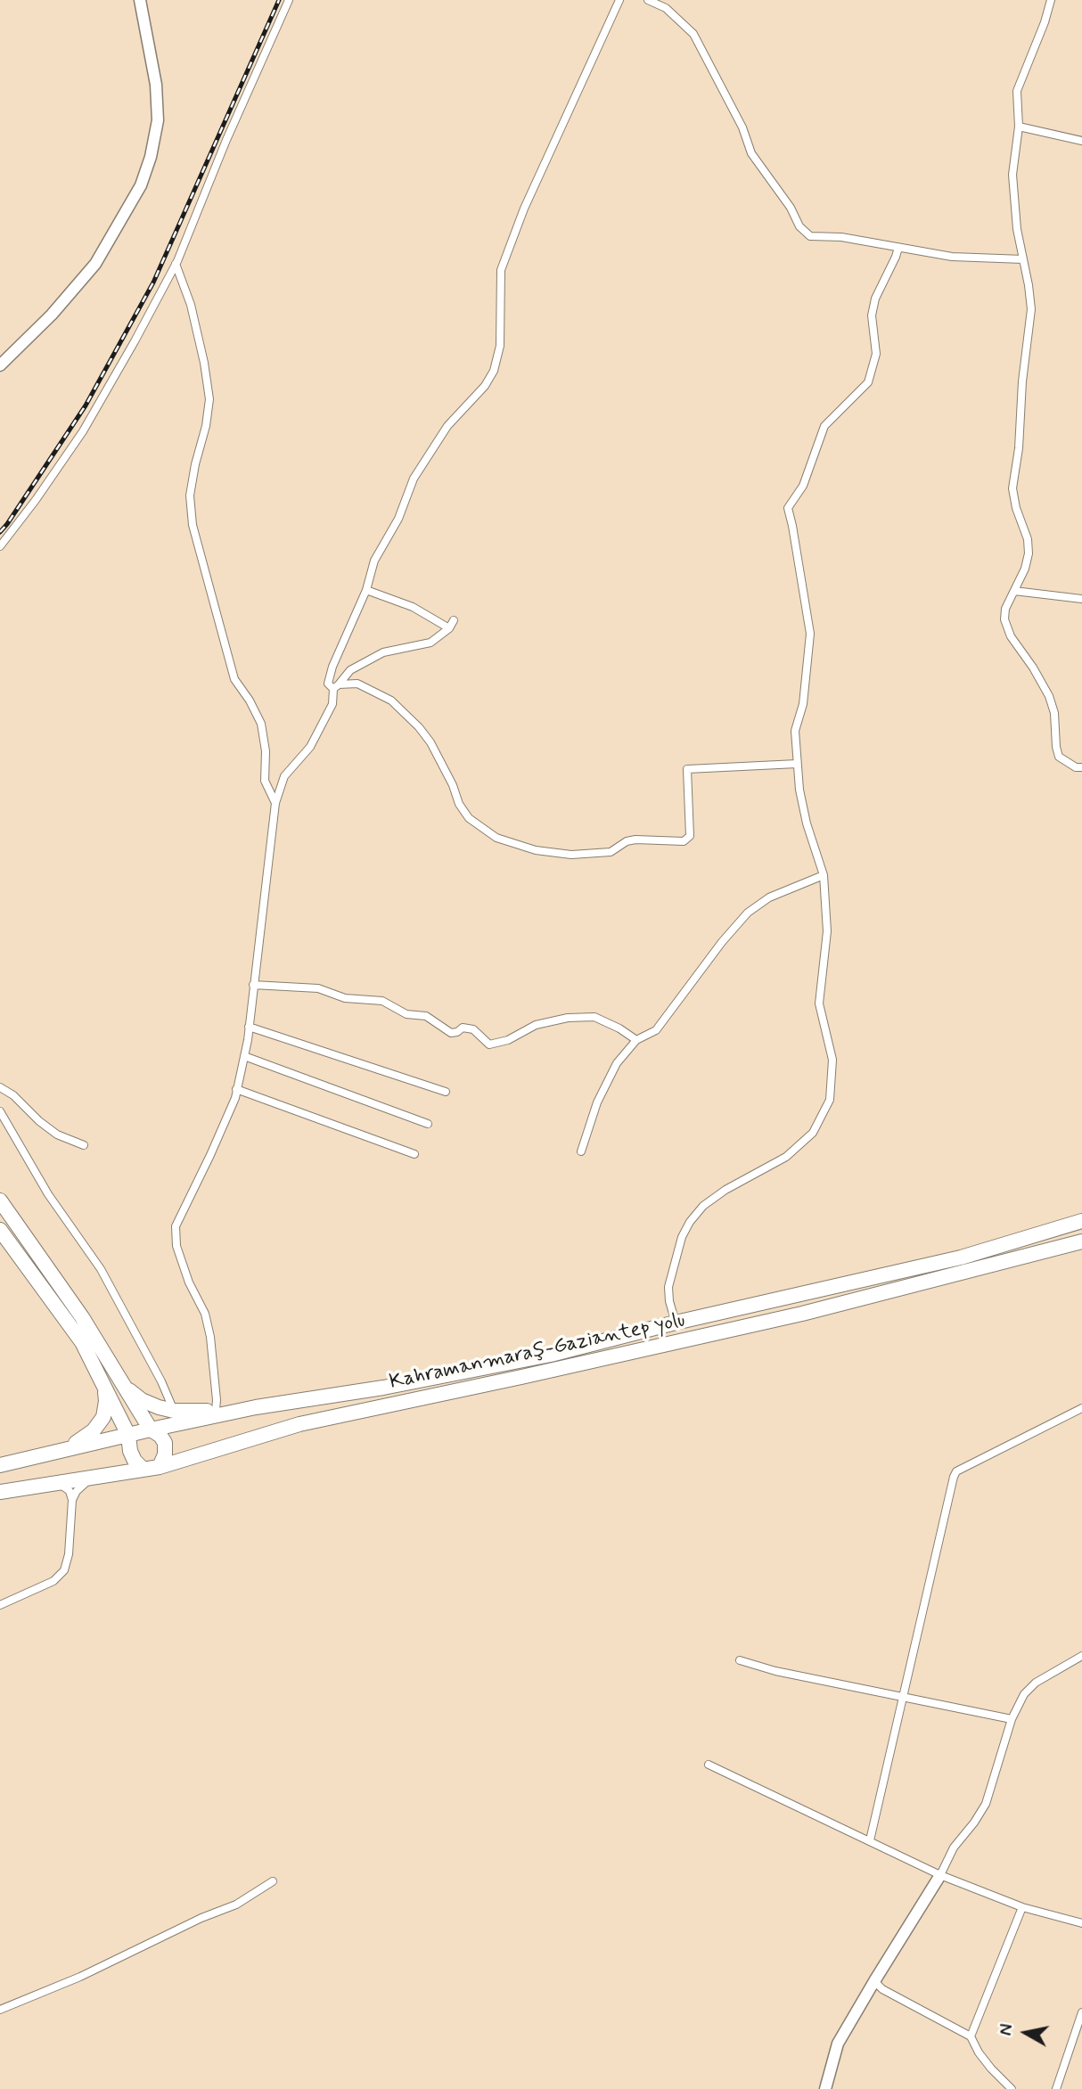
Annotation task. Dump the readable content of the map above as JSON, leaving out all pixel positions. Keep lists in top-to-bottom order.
{
  "streets": {
    "highway": ["Kahramanmaraş-Gaziantep yolu"]
  },
  "north": "left"
}
